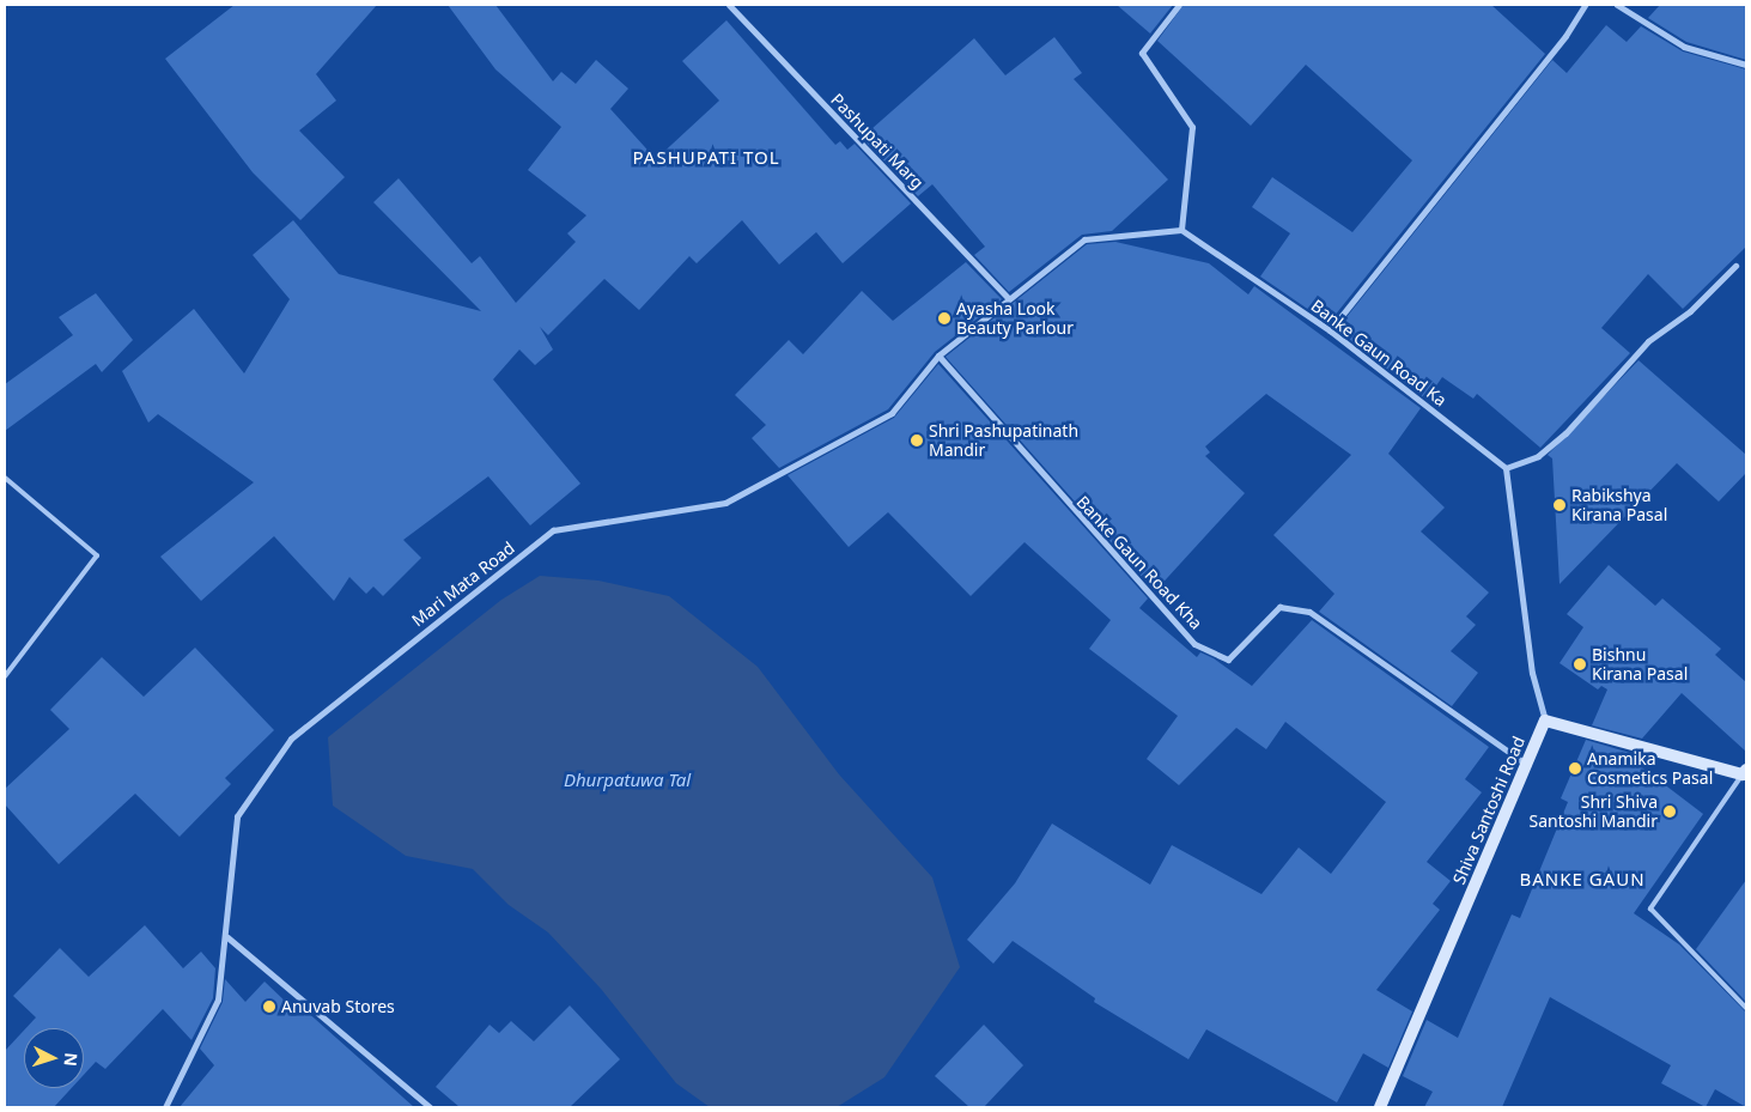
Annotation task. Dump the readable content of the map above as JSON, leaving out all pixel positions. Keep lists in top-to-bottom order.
{
  "streets": {
    "main road": ["Shiva Santoshi Road"],
    "street": [
      "Pashupati Marg",
      "Banke Gaun Road Ka",
      "Banke Gaun Road Kha",
      "Mari Mata Road"
    ]
  },
  "crossings": [
    ["Pashupati Marg", "Mari Mata Road"],
    ["Banke Gaun Road Kha", "Mari Mata Road"],
    ["Banke Gaun Road Kha", "Shiva Santoshi Road"]
  ],
  "districts": ["PASHUPATI TOL", "BANKE GAUN"],
  "water": ["Dhurpatuwa Tal"],
  "places": [
    "Ayasha Look Beauty Parlour",
    "Shri Pashupatinath Mandir",
    "Rabikshya Kirana Pasal",
    "Bishnu Kirana Pasal",
    "Anamika Cosmetics Pasal",
    "Shri Shiva Santoshi Mandir",
    "Anuvab Stores"
  ],
  "north": "right"
}
